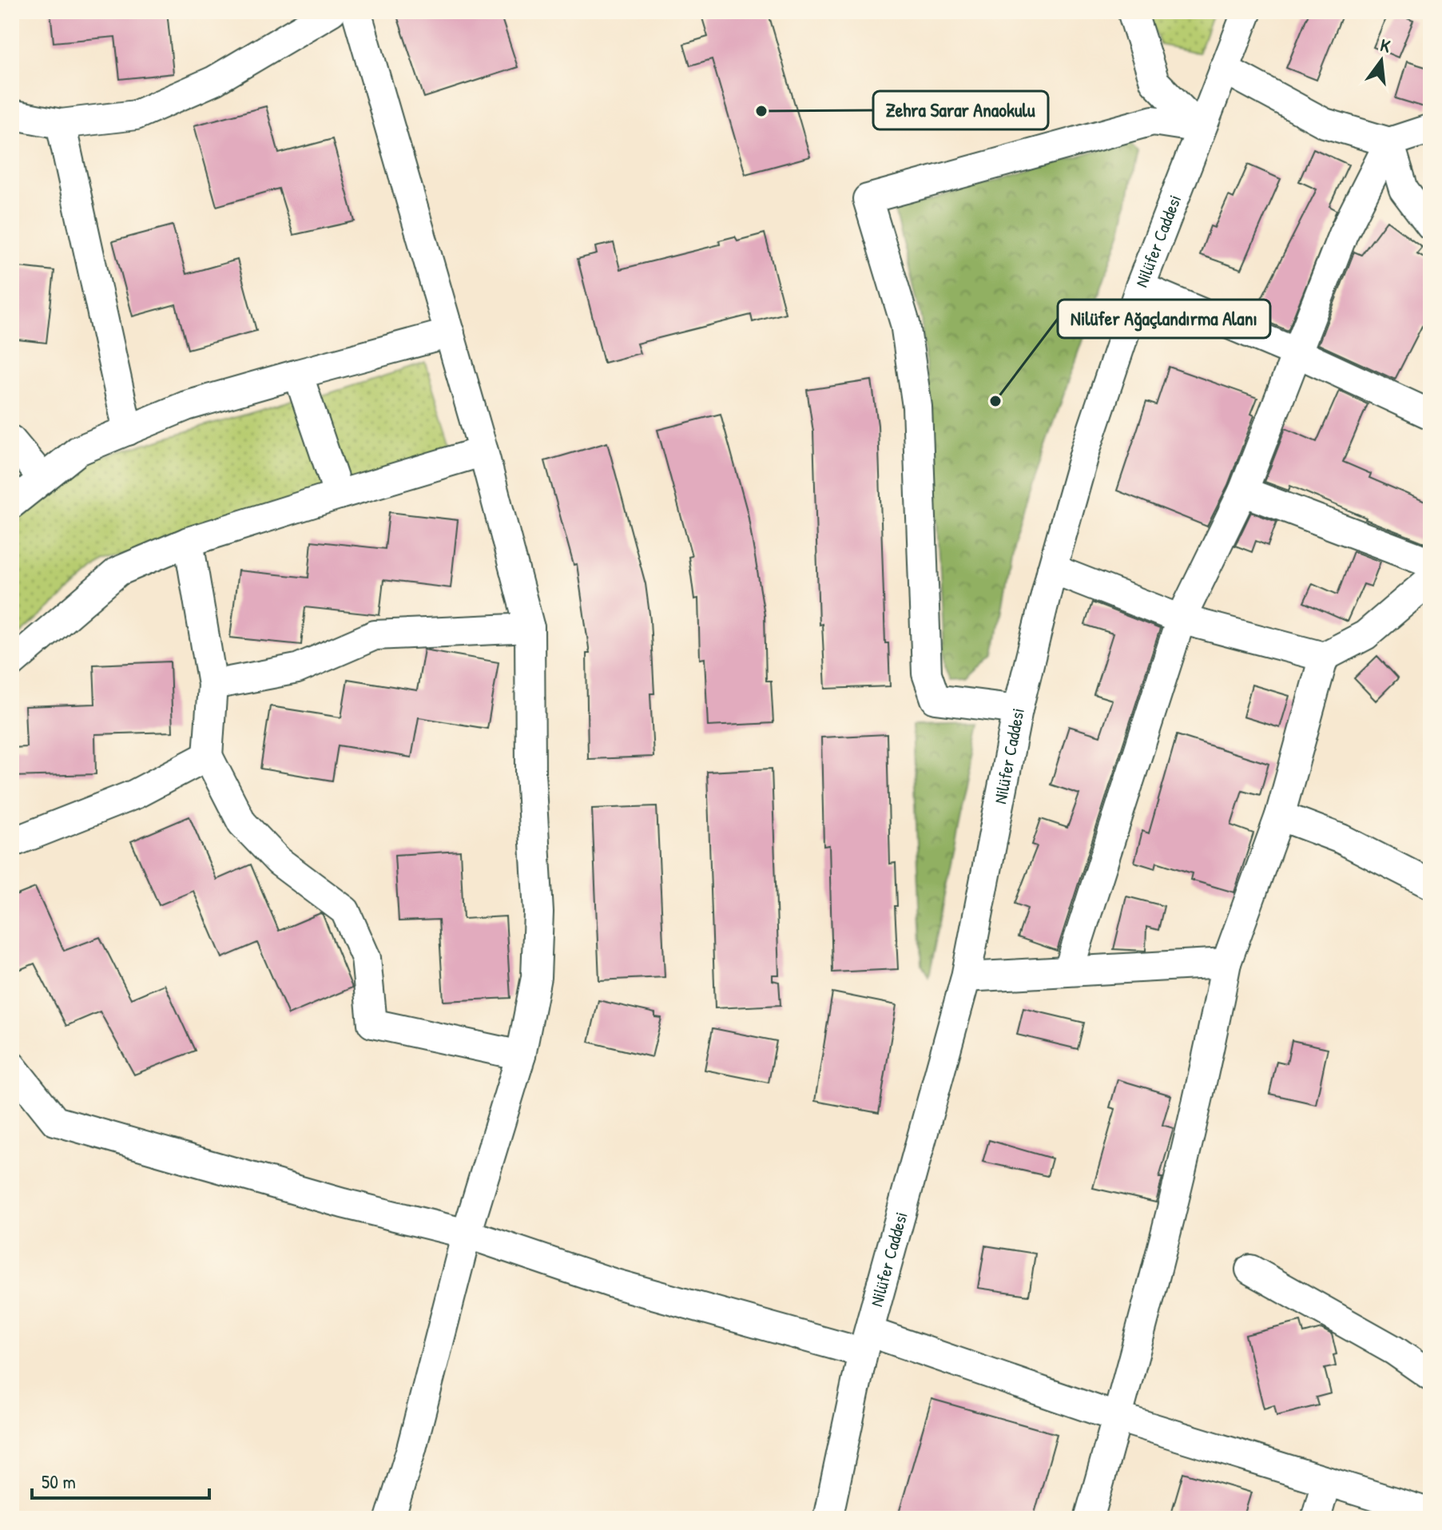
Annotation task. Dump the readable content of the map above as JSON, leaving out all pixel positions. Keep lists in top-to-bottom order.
{
  "streets": {
    "street": ["Nilüfer Caddesi"]
  },
  "places": ["Zehra Sarar Anaokulu", "Nilüfer Ağaçlandırma Alanı"],
  "scale_bar": "50 m",
  "north": "top"
}
